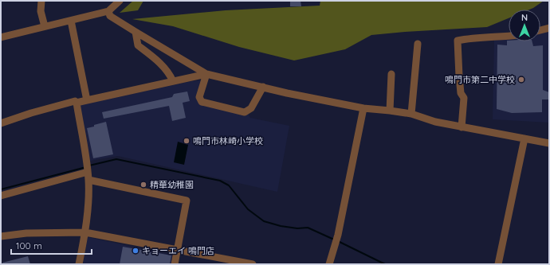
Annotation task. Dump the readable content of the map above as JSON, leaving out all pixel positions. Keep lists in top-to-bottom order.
{
  "places": [
    "鳴門市第二中学校",
    "鳴門市林崎小学校",
    "精華幼稚園",
    "キョーエイ 鳴門店"
  ],
  "scale_bar": "100 m",
  "north": "top"
}
